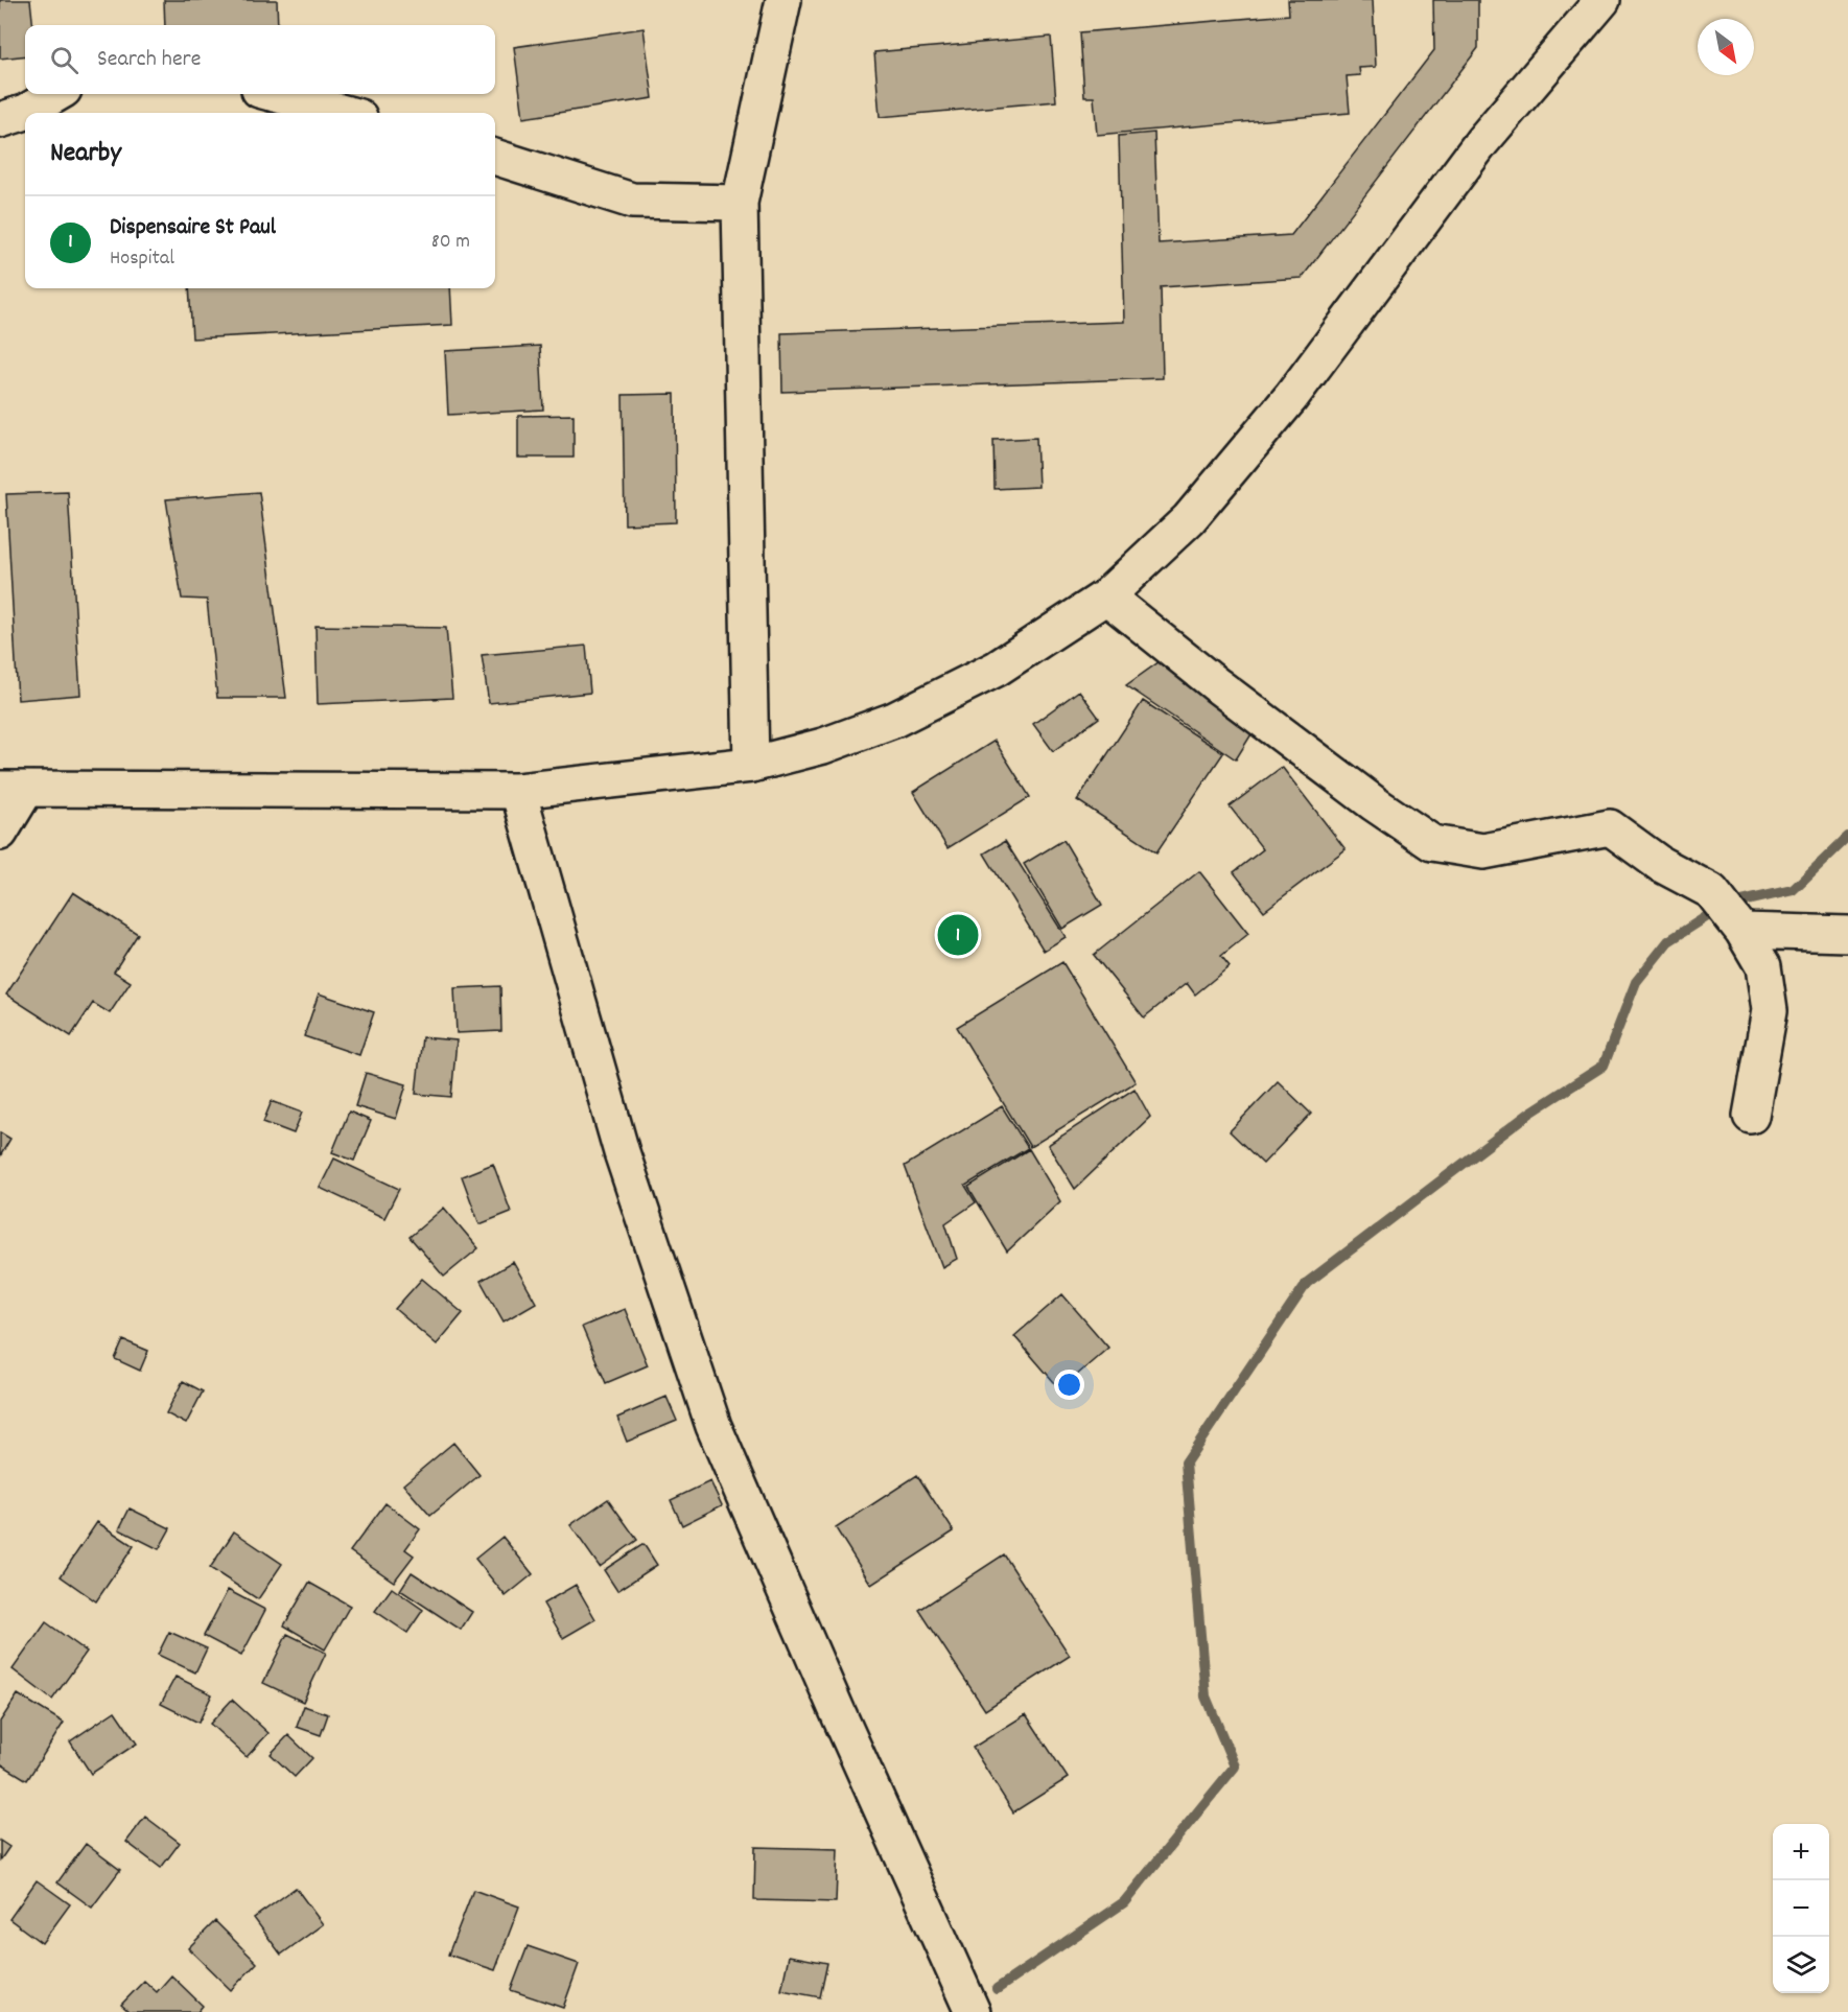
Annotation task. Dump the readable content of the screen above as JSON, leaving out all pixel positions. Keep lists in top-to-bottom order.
{
  "north": "bottom right",
  "page": {
    "search": "Search here",
    "heading": "Nearby",
    "list": [
      {
        "mark": "1",
        "name": "Dispensaire St Paul",
        "note": "Hospital",
        "value": "80 m"
      }
    ],
    "pins": "1",
    "map_buttons": ["+", "−"]
  }
}
